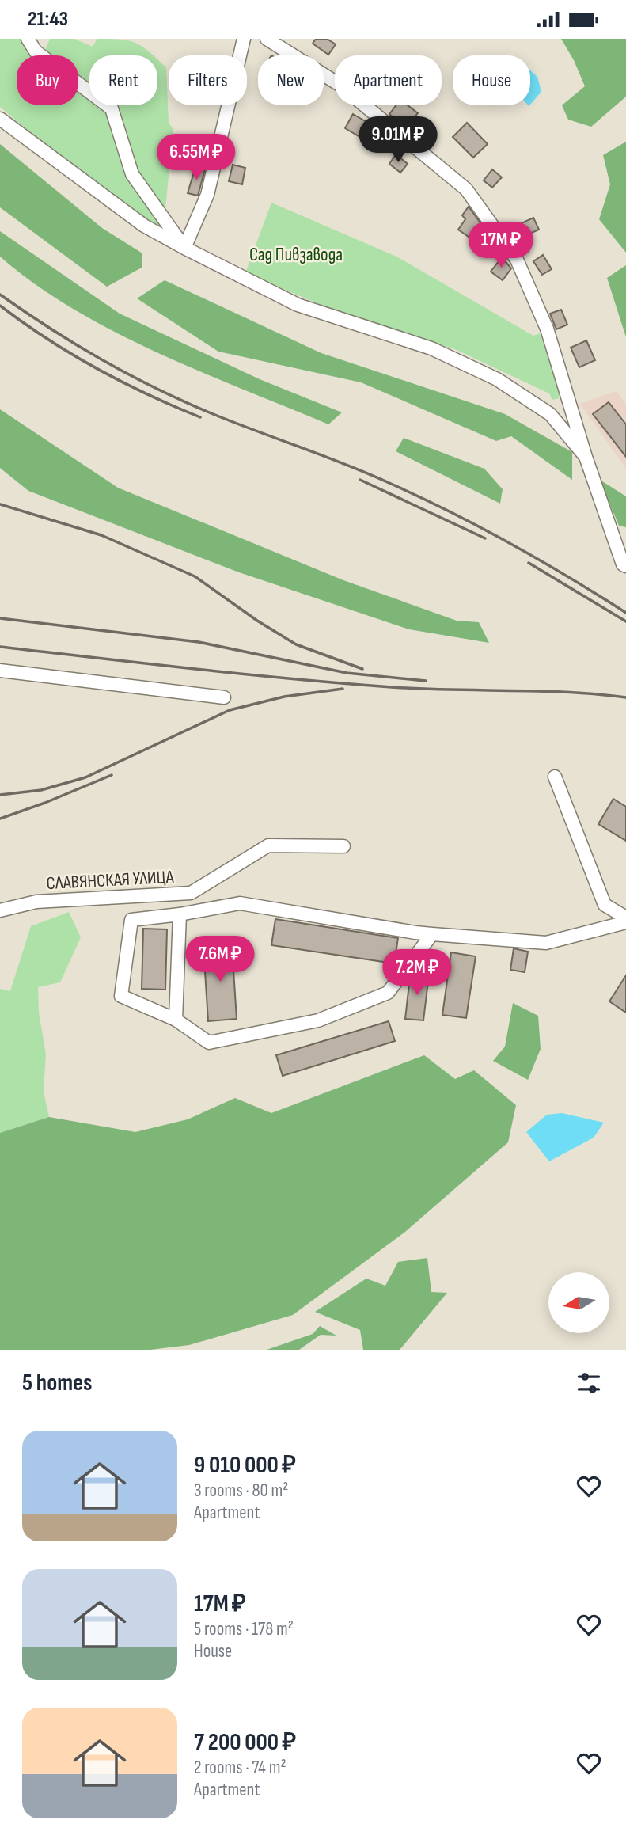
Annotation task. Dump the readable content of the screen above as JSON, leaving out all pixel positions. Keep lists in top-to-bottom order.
{
  "streets": {
    "street": ["СЛАВЯНСКАЯ УЛИЦА"]
  },
  "parks": ["Сад Пивзавода"],
  "north": "left",
  "page": {
    "status": "21:43",
    "chip": [
      "Buy",
      "Rent",
      "Filters",
      "New",
      "Apartment",
      "House"
    ],
    "price": [
      "9.01M ₽",
      "6.55M ₽",
      "17M ₽",
      "7.6M ₽",
      "7.2M ₽"
    ],
    "heading": "5 homes",
    "list": [
      {
        "name": "9 010 000 ₽",
        "note": "3 rooms · 80 m² · Apartment"
      },
      {
        "name": "17M ₽",
        "note": "5 rooms · 178 m² · House"
      },
      {
        "name": "7 200 000 ₽",
        "note": "2 rooms · 74 m² · Apartment"
      }
    ]
  }
}
